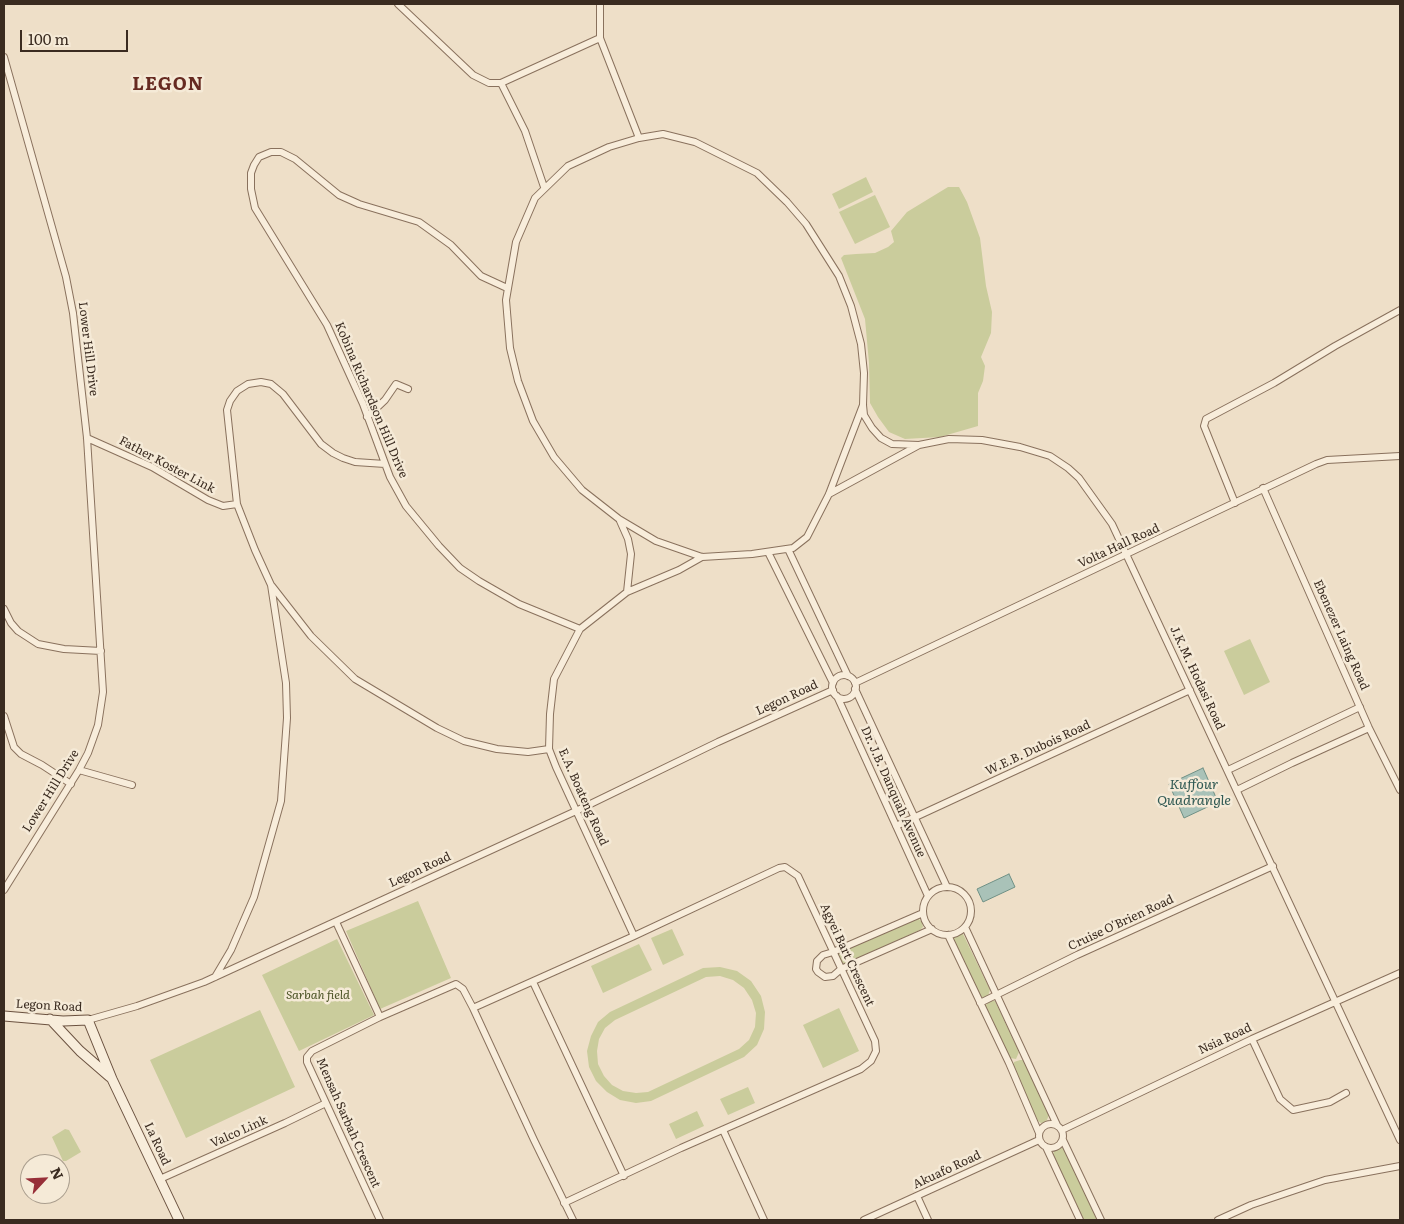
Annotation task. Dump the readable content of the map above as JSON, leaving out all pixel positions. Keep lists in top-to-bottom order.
{
  "streets": {
    "street": [
      "Lower Hill Drive",
      "Kobina Richardson Hill Drive",
      "Father Koster Link",
      "Volta Hall Road",
      "Ebenezer Laing Road",
      "J.K.M. Hodasi Road",
      "Legon Road",
      "W.E.B. Dubois Road",
      "Dr. J.B. Danquah Avenue",
      "E.A. Boateng Road",
      "Cruise O'Brien Road",
      "Agyei Bart Crescent",
      "Nsia Road",
      "Mensah Sarbah Crescent",
      "Valco Link",
      "La Road",
      "Akuafo Road"
    ]
  },
  "crossings": [
    ["Lower Hill Drive", "Father Koster Link"],
    ["Kobina Richardson Hill Drive", "E.A. Boateng Road"],
    ["Volta Hall Road", "Ebenezer Laing Road"],
    ["Volta Hall Road", "J.K.M. Hodasi Road"],
    ["Volta Hall Road", "Legon Road"],
    ["Volta Hall Road", "Dr. J.B. Danquah Avenue"],
    ["J.K.M. Hodasi Road", "W.E.B. Dubois Road"],
    ["J.K.M. Hodasi Road", "Cruise O'Brien Road"],
    ["J.K.M. Hodasi Road", "Nsia Road"],
    ["Legon Road", "Dr. J.B. Danquah Avenue"],
    ["Legon Road", "E.A. Boateng Road"],
    ["Legon Road", "La Road"],
    ["W.E.B. Dubois Road", "Dr. J.B. Danquah Avenue"],
    ["E.A. Boateng Road", "Agyei Bart Crescent"],
    ["Agyei Bart Crescent", "Mensah Sarbah Crescent"],
    ["Nsia Road", "Akuafo Road"],
    ["Mensah Sarbah Crescent", "Valco Link"],
    ["Valco Link", "La Road"]
  ],
  "districts": ["LEGON"],
  "water": ["Kuffour Quadrangle"],
  "parks": ["Sarbah field"],
  "scale_bar": "100 m",
  "north": "top right"
}
